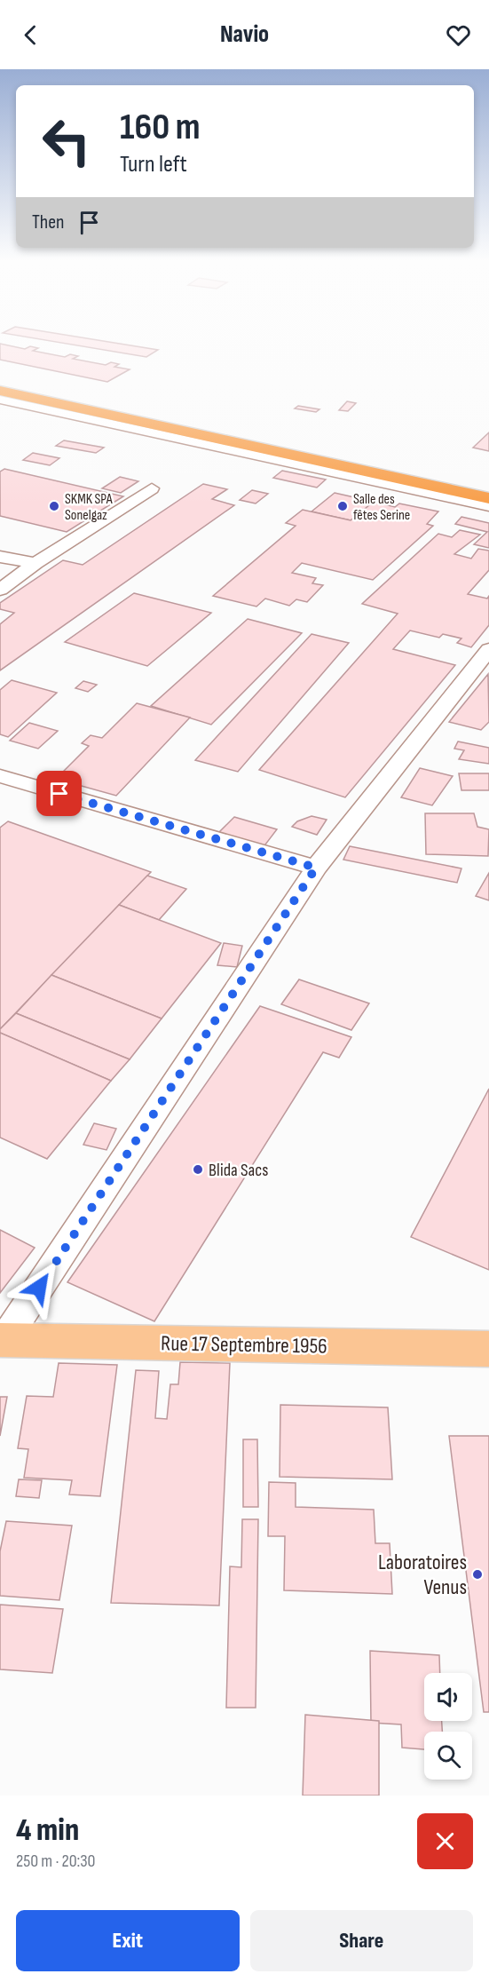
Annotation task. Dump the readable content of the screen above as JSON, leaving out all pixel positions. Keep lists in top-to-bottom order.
{
  "streets": {
    "main road": ["Rue 17 Septembre 1956"]
  },
  "places": [
    "SKMK SPA Sonelgaz",
    "Salle des fêtes Serine",
    "Blida Sacs",
    "Laboratoires Venus"
  ],
  "page": {
    "header": "Navio",
    "turn": ["160 m", "Turn left"],
    "then": "Then",
    "heading": ["4 min", "250 m · 20:30"],
    "buttons": ["Exit", "Share"]
  }
}
